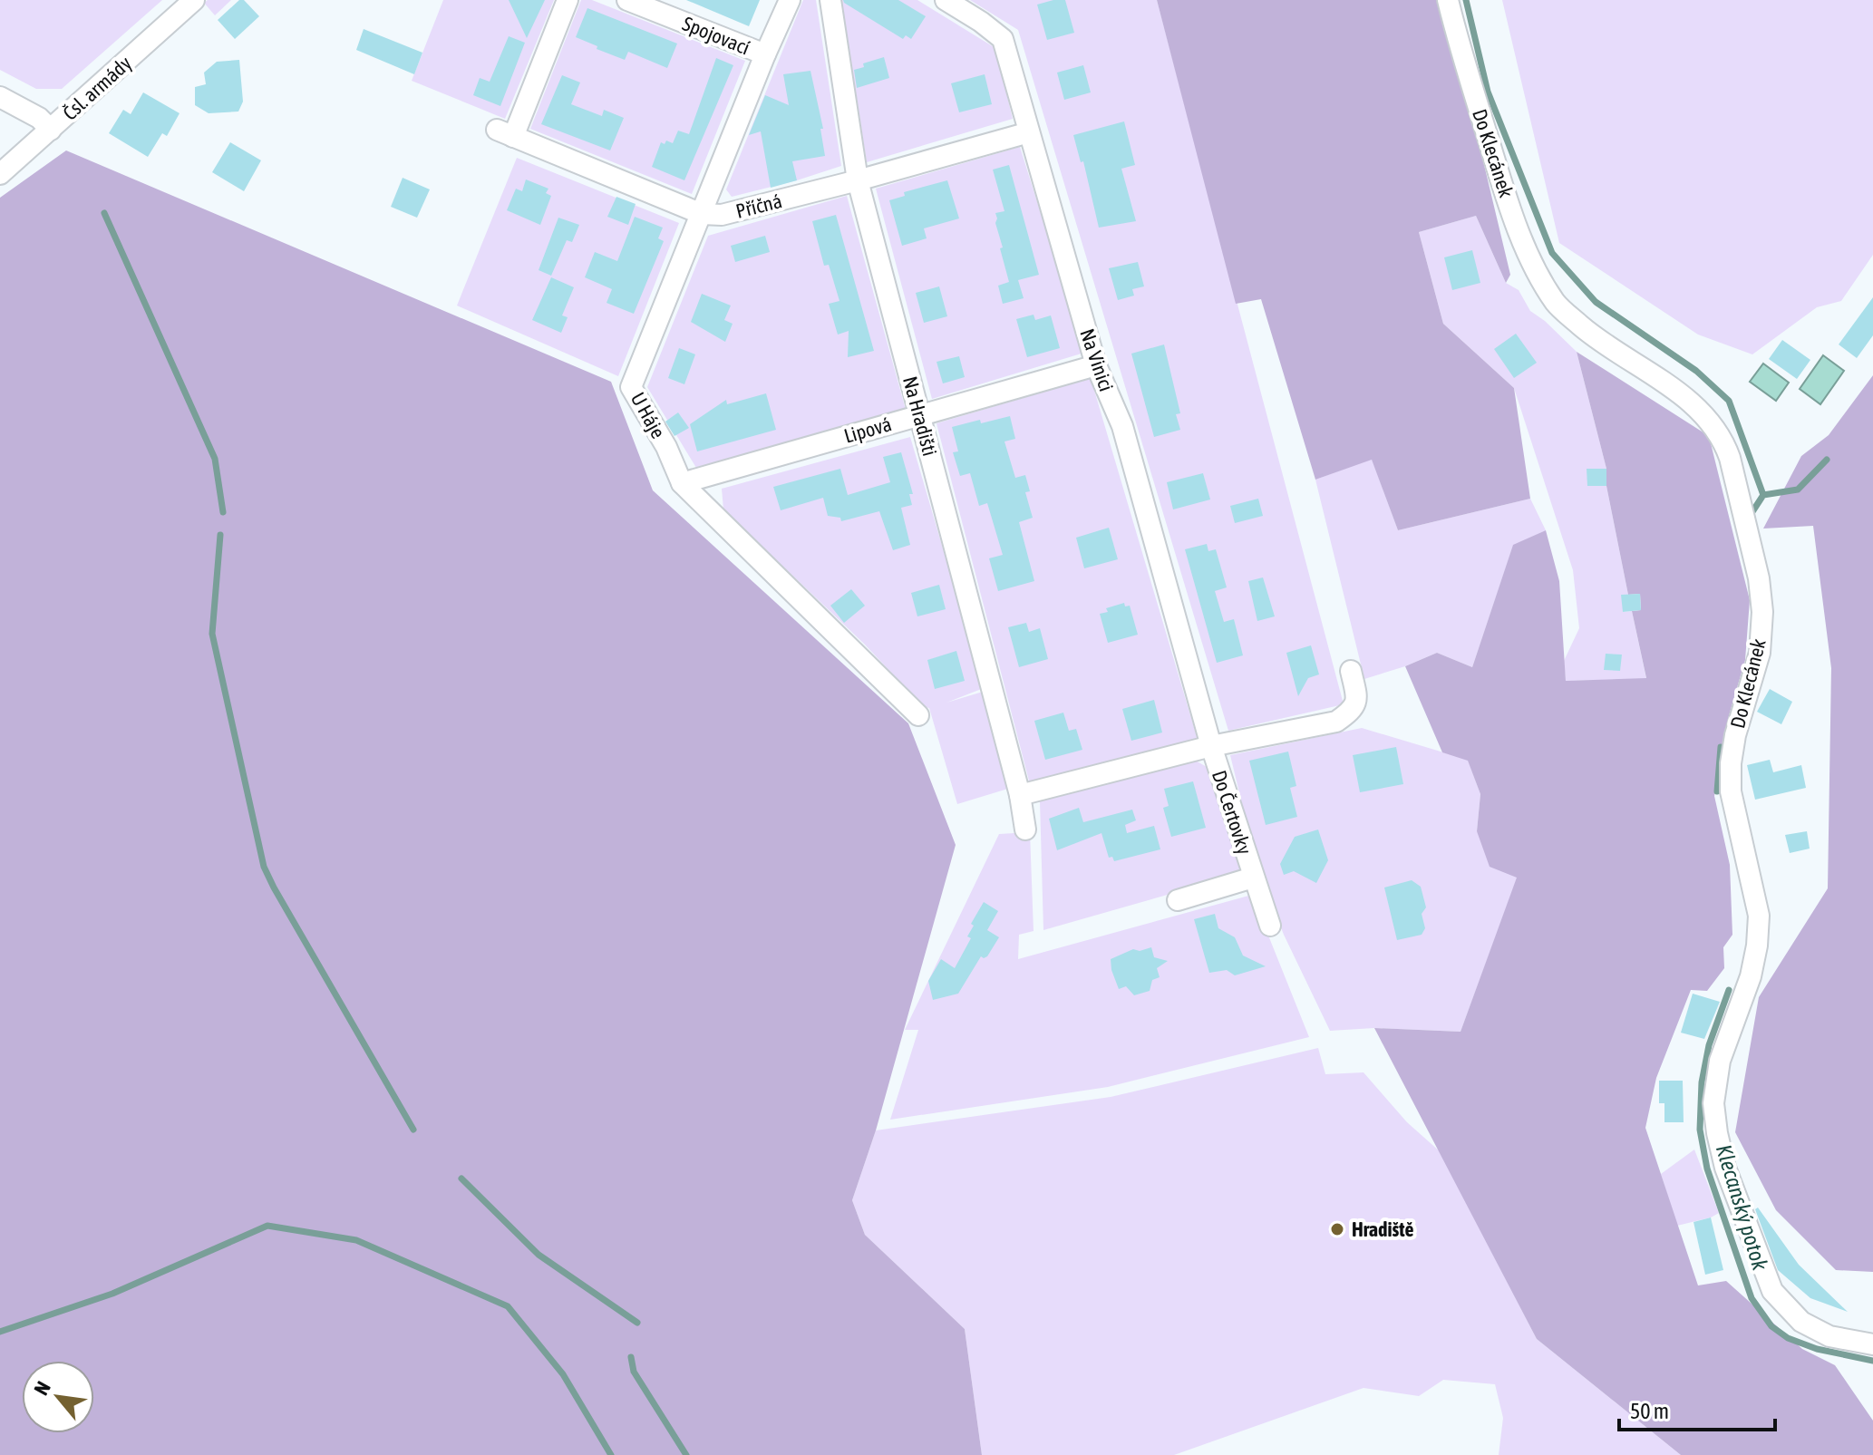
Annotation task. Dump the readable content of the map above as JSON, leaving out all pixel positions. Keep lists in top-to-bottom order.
{
  "streets": {
    "street": [
      "Spojovací",
      "Čsl. armády",
      "Do Klecánek",
      "Příčná",
      "Na Vinici",
      "U Háje",
      "Na Hradišti",
      "Lipová",
      "Do Čertovky"
    ]
  },
  "crossings": [
    ["Spojovací", "U Háje"],
    ["Příčná", "Na Vinici"],
    ["Příčná", "U Háje"],
    ["Příčná", "Na Hradišti"],
    ["Na Vinici", "Lipová"],
    ["Na Vinici", "Do Čertovky"],
    ["U Háje", "Lipová"],
    ["Na Hradišti", "Lipová"]
  ],
  "water": ["Klecanský potok"],
  "places": ["Hradiště"],
  "scale_bar": "50 m",
  "north": "top left"
}
